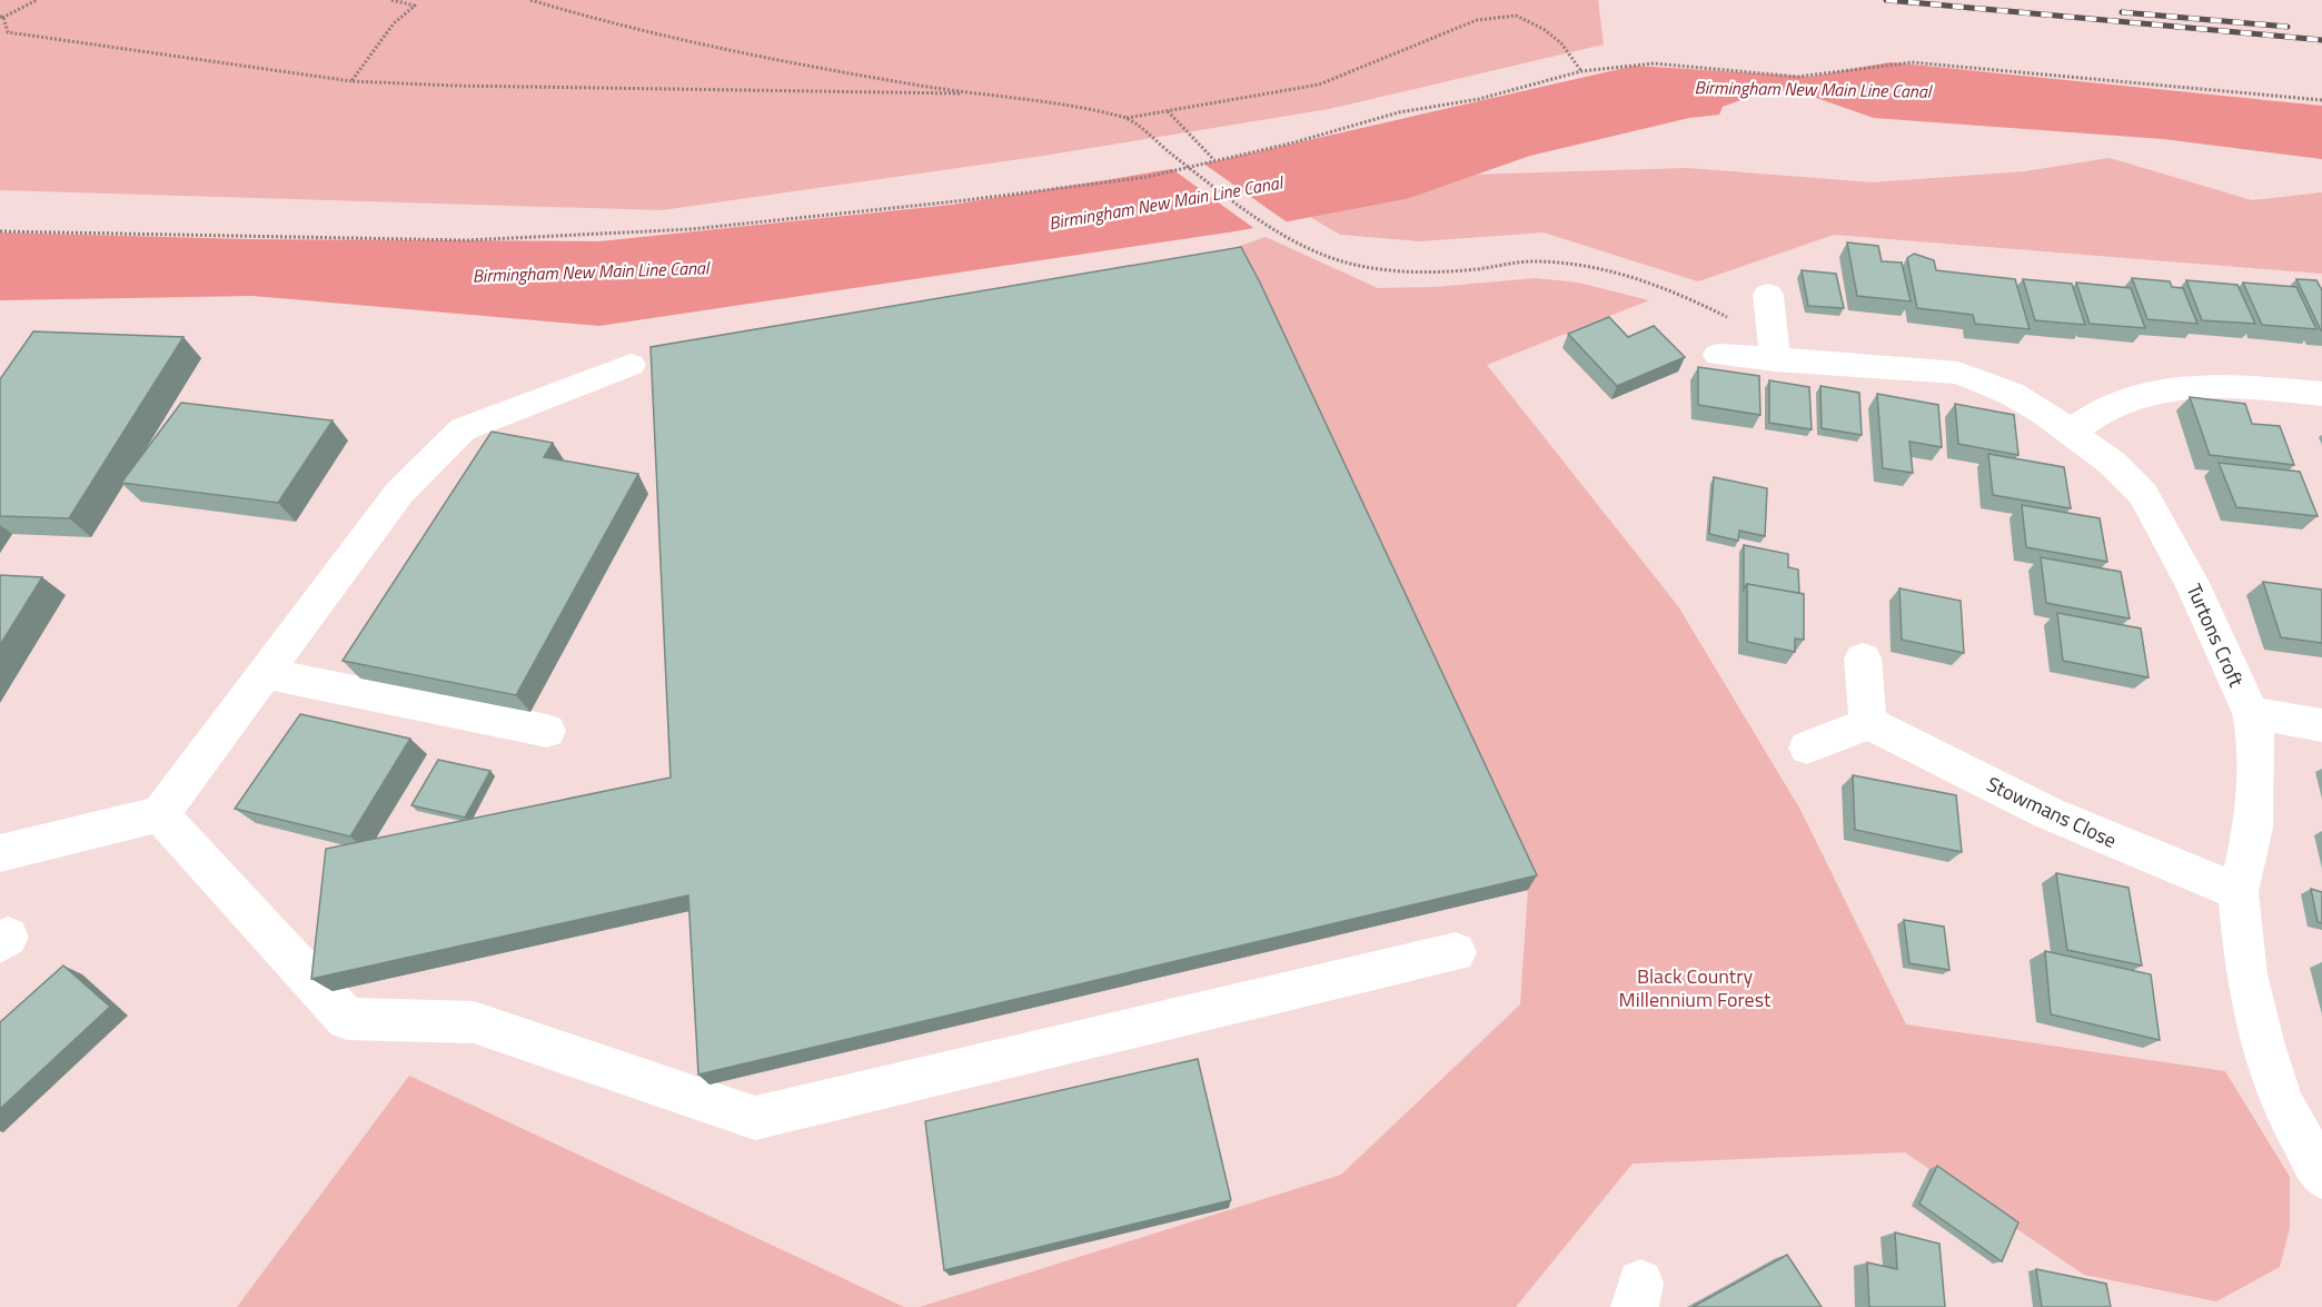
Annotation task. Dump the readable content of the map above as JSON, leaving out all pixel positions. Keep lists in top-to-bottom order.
{
  "streets": {
    "street": ["Turtons Croft", "Stowmans Close"]
  },
  "crossings": [
    ["Turtons Croft", "Stowmans Close"]
  ],
  "water": ["Birmingham New Main Line Canal"],
  "parks": ["Black Country Millennium Forest"]
}
